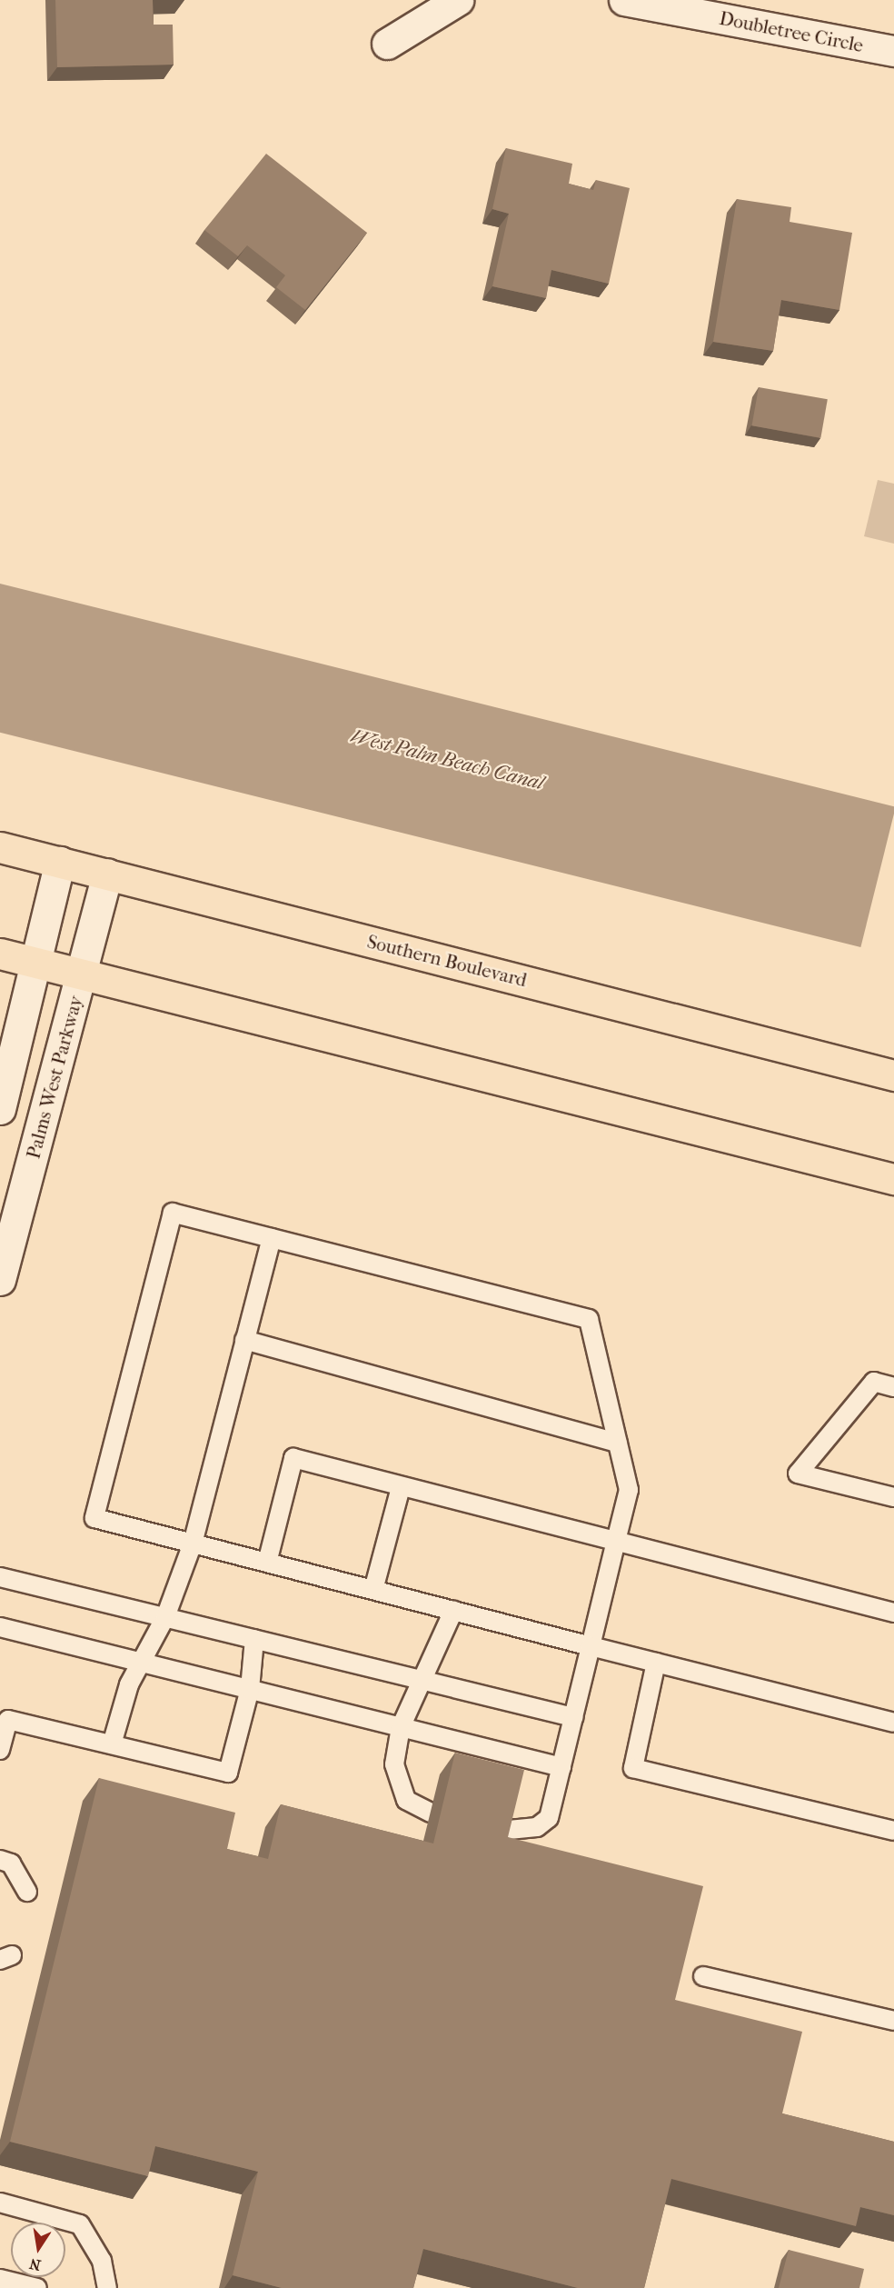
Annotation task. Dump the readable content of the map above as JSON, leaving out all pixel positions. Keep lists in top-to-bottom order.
{
  "streets": {
    "highway": ["Southern Boulevard"],
    "street": ["Doubletree Circle", "Palms West Parkway"]
  },
  "crossings": [
    ["Southern Boulevard", "Palms West Parkway"]
  ],
  "water": ["West Palm Beach Canal"],
  "north": "bottom"
}
